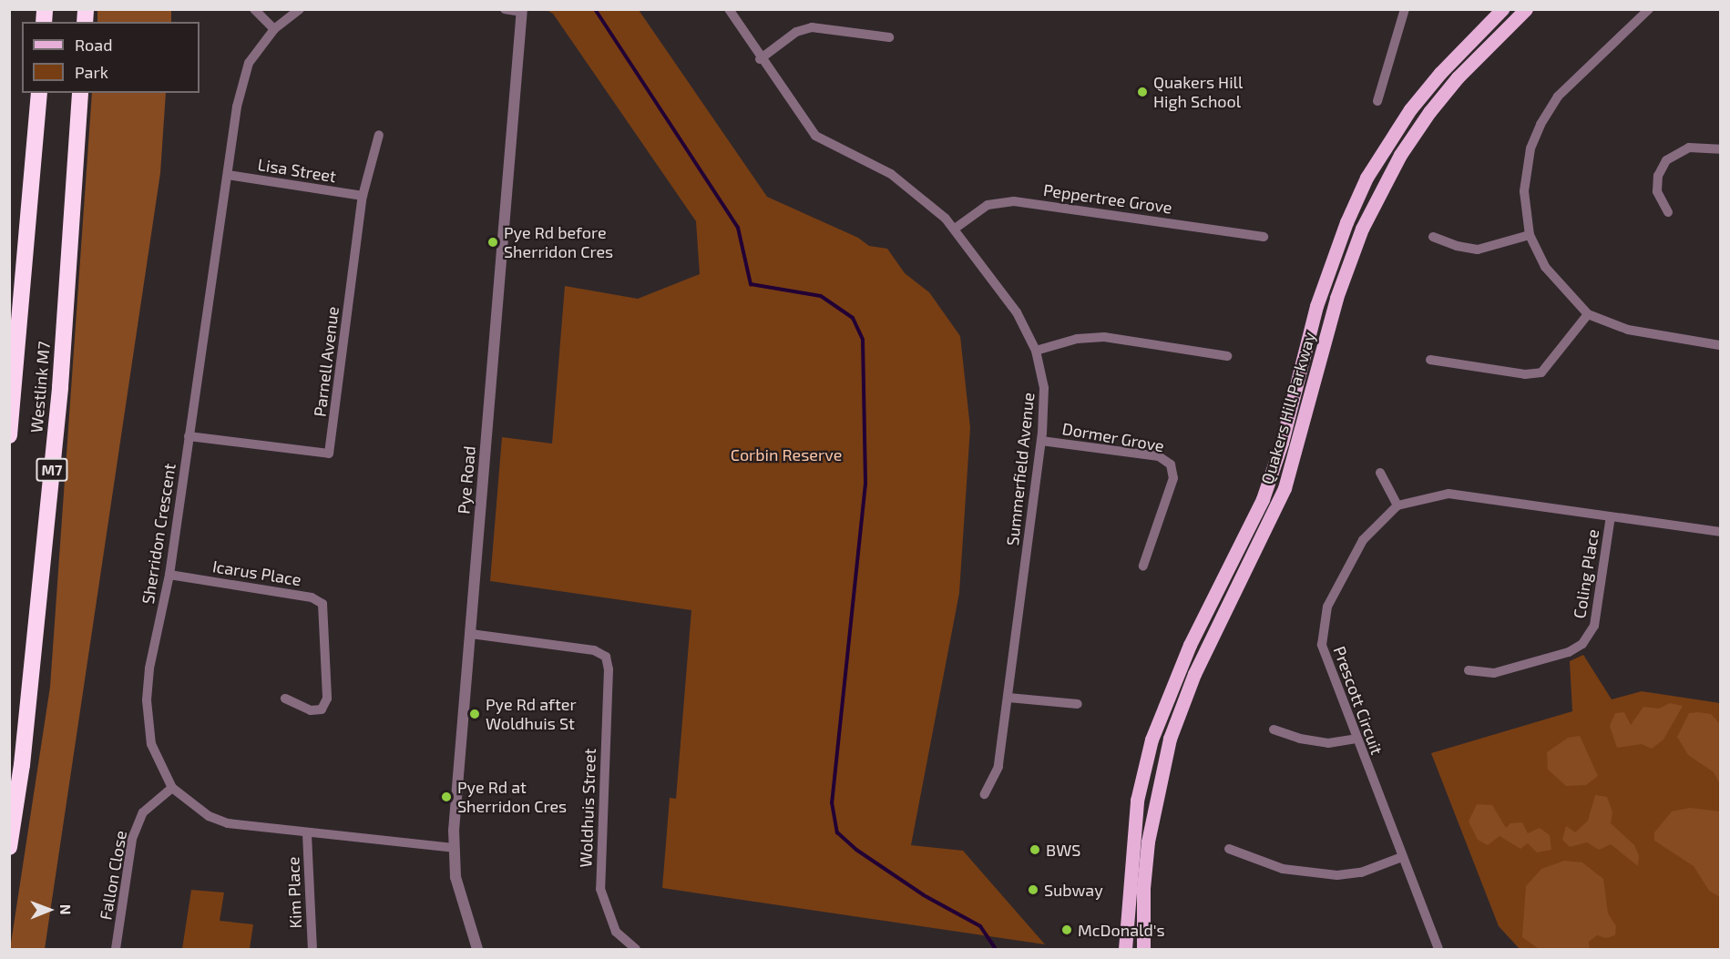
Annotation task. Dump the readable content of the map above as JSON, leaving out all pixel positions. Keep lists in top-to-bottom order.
{
  "streets": {
    "highway": ["Westlink M7", "M7"],
    "main road": ["Quakers Hill Parkway"],
    "street": [
      "Lisa Street",
      "Peppertree Grove",
      "Parnell Avenue",
      "Dormer Grove",
      "Summerfield Avenue",
      "Pye Road",
      "Sherridon Crescent",
      "Icarus Place",
      "Coling Place",
      "Prescott Circuit",
      "Woldhuis Street",
      "Fallon Close",
      "Kim Place"
    ]
  },
  "crossings": [
    ["Lisa Street", "Parnell Avenue"],
    ["Lisa Street", "Sherridon Crescent"],
    ["Peppertree Grove", "Summerfield Avenue"],
    ["Parnell Avenue", "Sherridon Crescent"],
    ["Dormer Grove", "Summerfield Avenue"],
    ["Pye Road", "Sherridon Crescent"],
    ["Pye Road", "Woldhuis Street"],
    ["Sherridon Crescent", "Icarus Place"],
    ["Sherridon Crescent", "Fallon Close"],
    ["Sherridon Crescent", "Kim Place"],
    ["Coling Place", "Prescott Circuit"]
  ],
  "parks": ["Corbin Reserve"],
  "places": [
    "Quakers Hill High School",
    "Pye Rd before Sherridon Cres",
    "Pye Rd after Woldhuis St",
    "Pye Rd at Sherridon Cres",
    "BWS",
    "Subway",
    "McDonald's"
  ],
  "legend": ["Road", "Park"],
  "north": "right"
}
